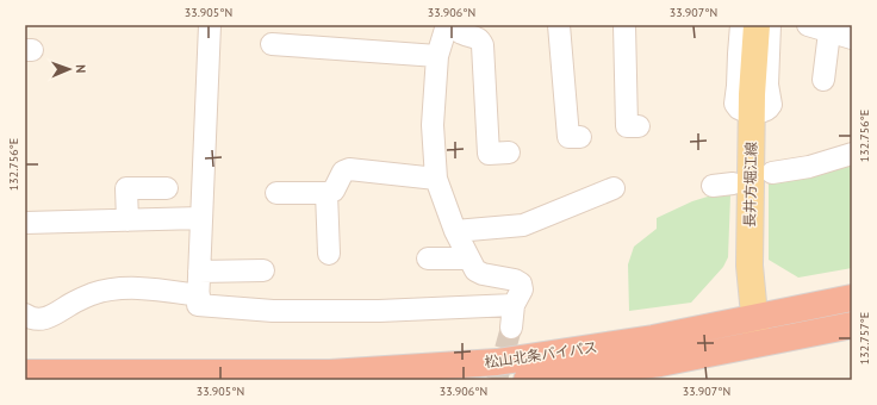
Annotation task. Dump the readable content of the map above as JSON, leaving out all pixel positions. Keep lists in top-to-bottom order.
{
  "streets": {
    "highway": ["松山北条バイパス"],
    "main road": ["長井方堀江線"]
  },
  "crossings": [
    ["長井方堀江線", "松山北条バイパス"]
  ],
  "north": "right",
  "coordinates": [
    "33.905°N",
    "33.906°N",
    "33.907°N",
    "132.756°E",
    "132.757°E"
  ]
}
